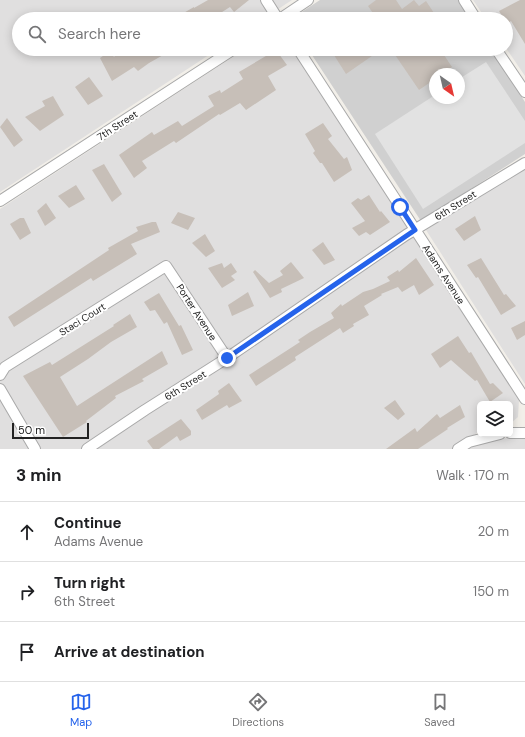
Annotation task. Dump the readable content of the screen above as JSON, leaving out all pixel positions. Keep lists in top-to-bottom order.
{
  "streets": {
    "street": [
      "7th Street",
      "6th Street",
      "Adams Avenue",
      "Porter Avenue",
      "Staci Court"
    ]
  },
  "crossings": [
    ["6th Street", "Adams Avenue"],
    ["6th Street", "Porter Avenue"],
    ["Porter Avenue", "Staci Court"]
  ],
  "scale_bar": "50 m",
  "north": "bottom right",
  "page": {
    "search": "Search here",
    "scale": "50 m",
    "heading": ["3 min", "Walk · 170 m"],
    "list": [
      ["Continue", "Adams Avenue", "20 m"],
      ["Turn right", "6th Street", "150 m"],
      "Arrive at destination"
    ],
    "nav": ["Map", "Directions", "Saved"]
  }
}
